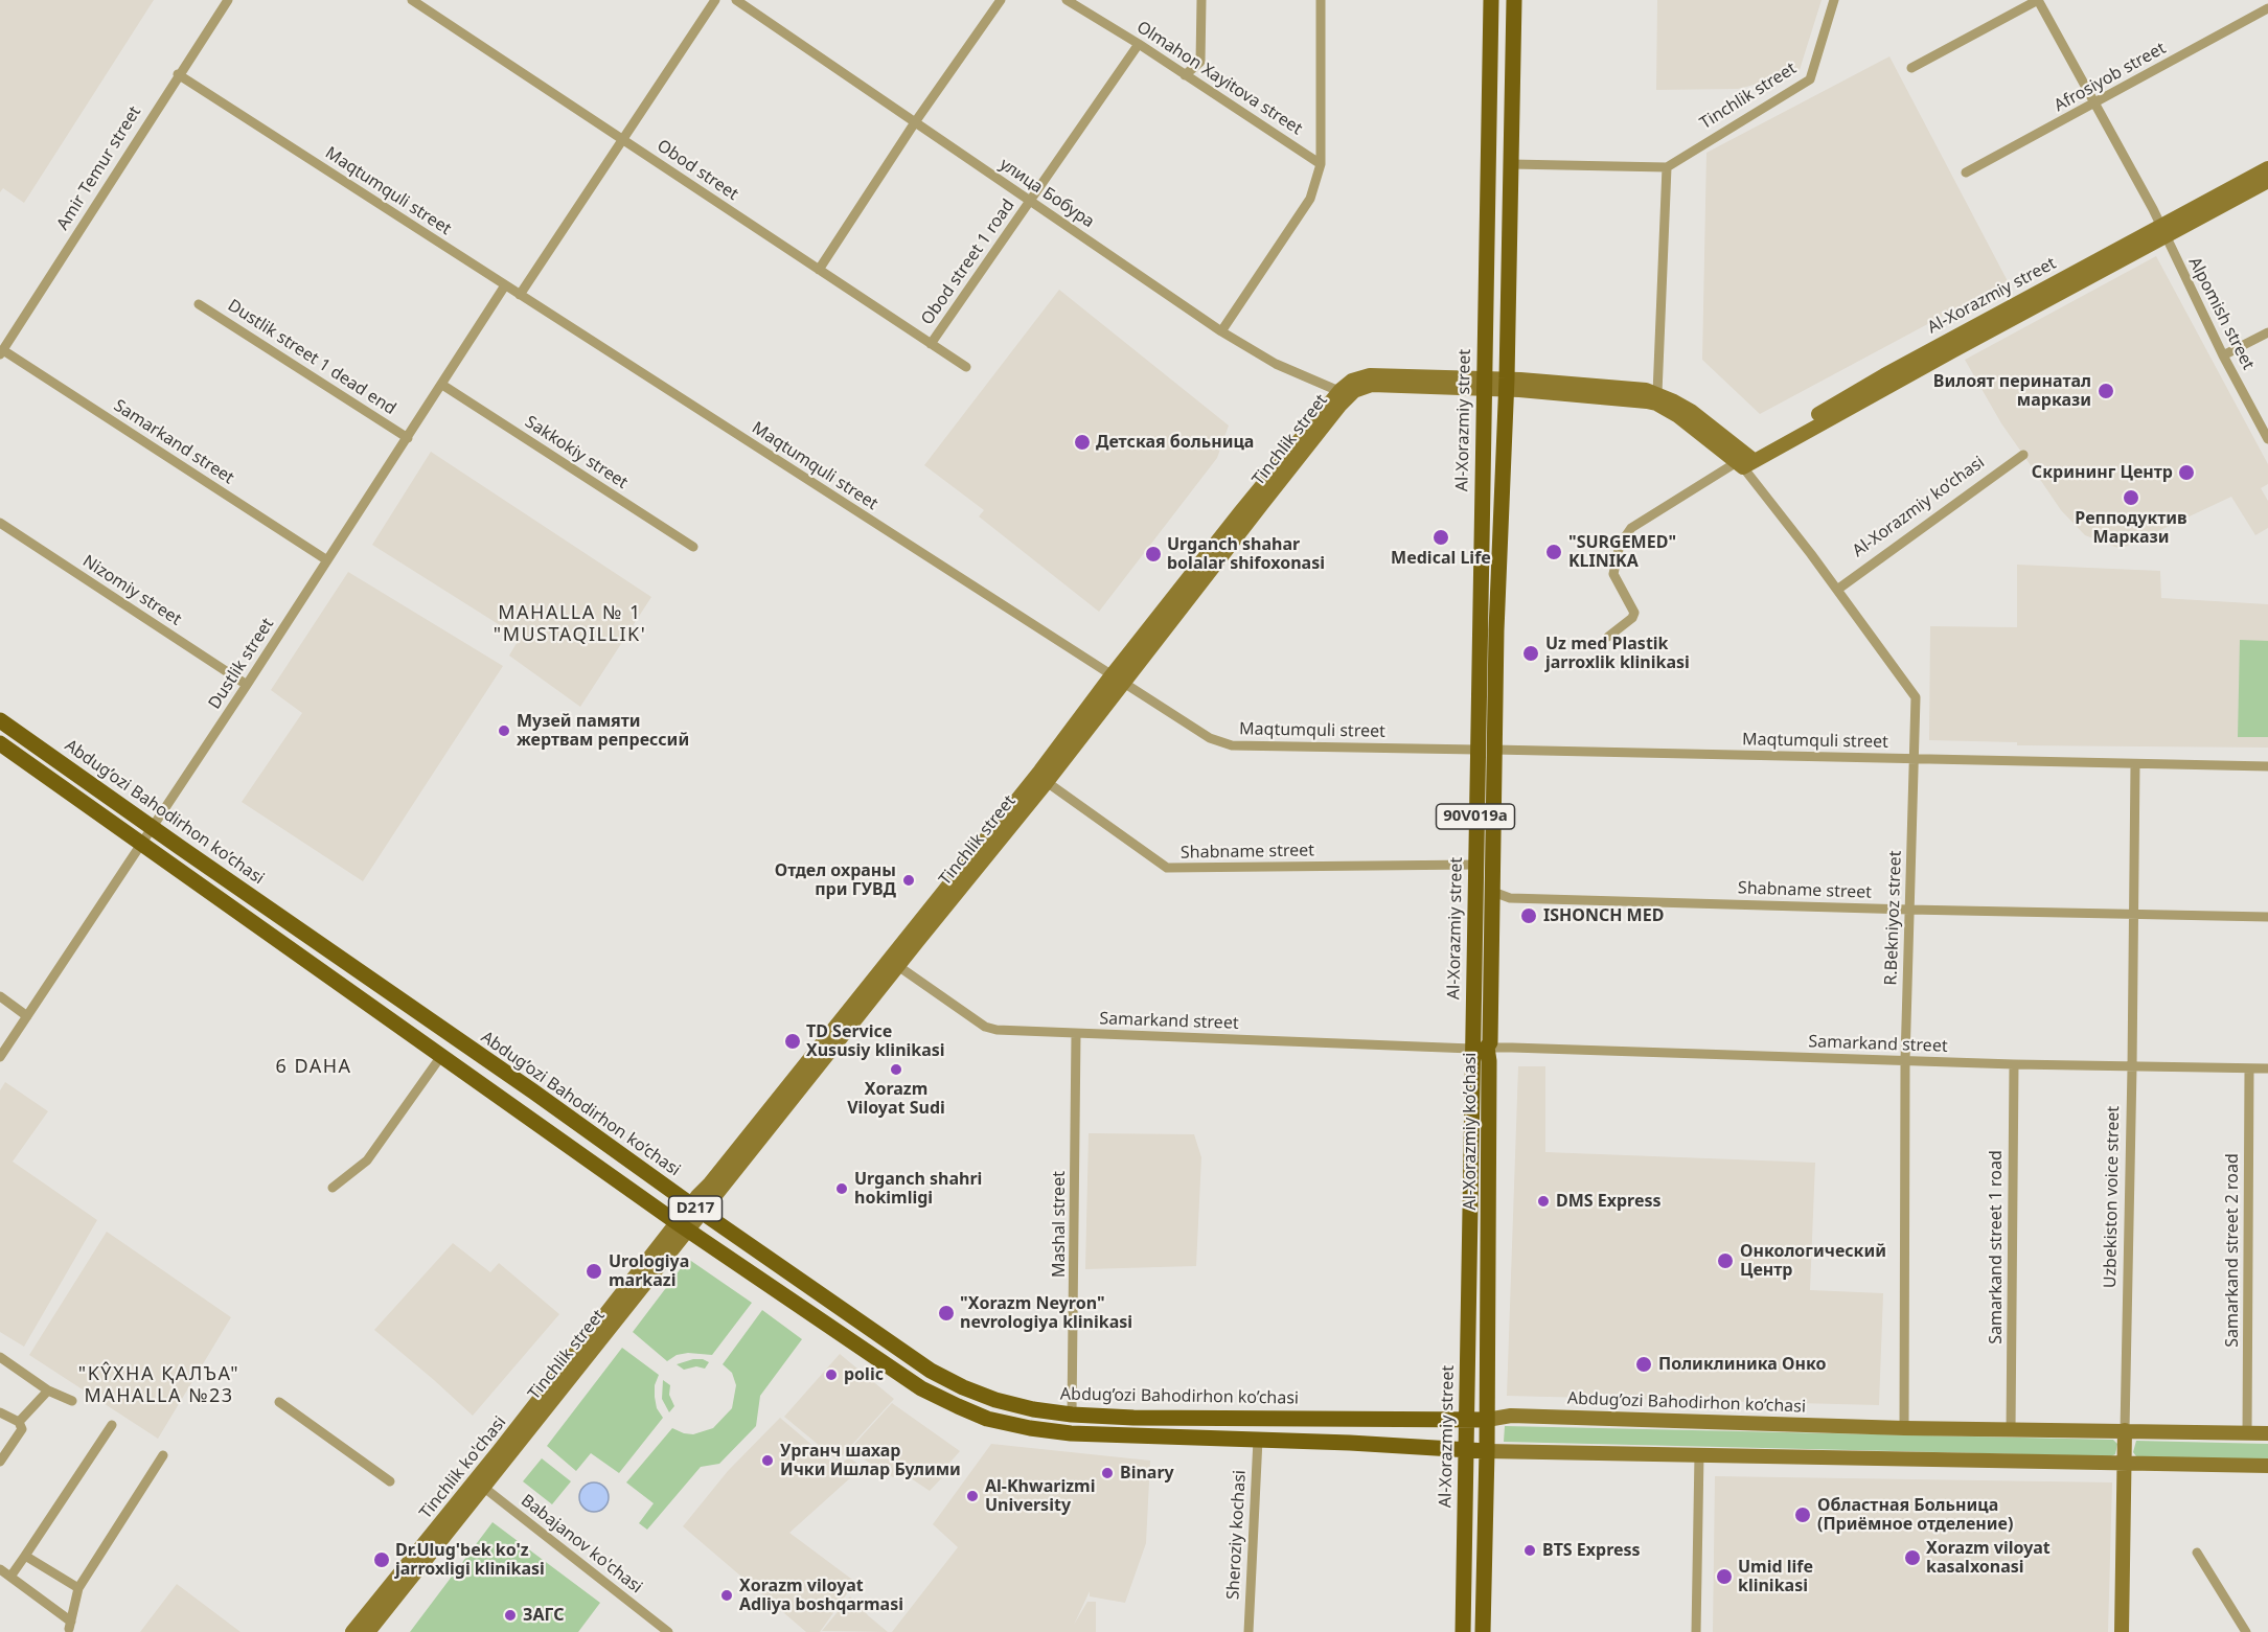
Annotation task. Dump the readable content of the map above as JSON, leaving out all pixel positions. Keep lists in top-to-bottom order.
{
  "streets": {
    "main road": [
      "Tinchlik street",
      "Al-Xorazmiy street",
      "Al-Xorazmiy ko’chasi",
      "Abdug’ozi Bahodirhon ko’chasi",
      "90V019a",
      "Uzbekiston voice street",
      "D217",
      "Tinchlik ko'chasi"
    ],
    "street": [
      "Afrosiyob street",
      "Olmahon Xayitova street",
      "Amir Temur street",
      "Obod street",
      "Maqtumquli street",
      "улица Бобура",
      "Obod street 1 road",
      "Alpomish street",
      "Dustlik street 1 dead end",
      "Samarkand street",
      "Sakkokiy street",
      "Nizomiy street",
      "Dustlik street",
      "Shabname street",
      "R.Bekniyoz street",
      "Mashal street",
      "Samarkand street 1 road",
      "Samarkand street 2 road",
      "Sheroziy kochasi",
      "Babajanov ko'chasi"
    ]
  },
  "crossings": [
    ["Afrosiyob street", "Alpomish street"],
    ["Olmahon Xayitova street", "Obod street 1 road"],
    ["Tinchlik street", "Maqtumquli street"],
    ["Tinchlik street", "улица Бобура"],
    ["Tinchlik street", "Al-Xorazmiy street"],
    ["Tinchlik street", "Samarkand street"],
    ["Tinchlik street", "Al-Xorazmiy ko’chasi"],
    ["Tinchlik street", "Abdug’ozi Bahodirhon ko’chasi"],
    ["Tinchlik street", "90V019a"],
    ["Tinchlik street", "Shabname street"],
    ["Tinchlik street", "R.Bekniyoz street"],
    ["Tinchlik street", "Tinchlik ko'chasi"],
    ["Amir Temur street", "Maqtumquli street"],
    ["Amir Temur street", "Samarkand street"],
    ["Obod street", "Obod street 1 road"],
    ["Maqtumquli street", "Al-Xorazmiy street"],
    ["Maqtumquli street", "Al-Xorazmiy ko’chasi"],
    ["Maqtumquli street", "Dustlik street"],
    ["Maqtumquli street", "R.Bekniyoz street"],
    ["Maqtumquli street", "Uzbekiston voice street"],
    ["улица Бобура", "Obod street 1 road"],
    ["Al-Xorazmiy street", "Alpomish street"],
    ["Al-Xorazmiy street", "Samarkand street"],
    ["Al-Xorazmiy street", "Al-Xorazmiy ko’chasi"],
    ["Al-Xorazmiy street", "Abdug’ozi Bahodirhon ko’chasi"],
    ["Al-Xorazmiy street", "Shabname street"],
    ["Al-Xorazmiy street", "R.Bekniyoz street"],
    ["Al-Xorazmiy street", "D217"],
    ["Dustlik street 1 dead end", "Dustlik street"],
    ["Samarkand street", "Al-Xorazmiy ko’chasi"],
    ["Samarkand street", "Dustlik street"],
    ["Samarkand street", "R.Bekniyoz street"],
    ["Samarkand street", "Uzbekiston voice street"],
    ["Samarkand street", "Mashal street"],
    ["Samarkand street", "Samarkand street 1 road"],
    ["Samarkand street", "Samarkand street 2 road"],
    ["Sakkokiy street", "Dustlik street"],
    ["Al-Xorazmiy ko’chasi", "Abdug’ozi Bahodirhon ko’chasi"],
    ["Al-Xorazmiy ko’chasi", "90V019a"],
    ["Al-Xorazmiy ko’chasi", "Shabname street"],
    ["Al-Xorazmiy ko’chasi", "R.Bekniyoz street"],
    ["Al-Xorazmiy ko’chasi", "D217"],
    ["Nizomiy street", "Dustlik street"],
    ["Dustlik street", "Abdug’ozi Bahodirhon ko’chasi"],
    ["Dustlik street", "D217"],
    ["Abdug’ozi Bahodirhon ko’chasi", "R.Bekniyoz street"],
    ["Abdug’ozi Bahodirhon ko’chasi", "Uzbekiston voice street"],
    ["Abdug’ozi Bahodirhon ko’chasi", "Mashal street"],
    ["Abdug’ozi Bahodirhon ko’chasi", "Samarkand street 1 road"],
    ["Abdug’ozi Bahodirhon ko’chasi", "Samarkand street 2 road"],
    ["Abdug’ozi Bahodirhon ko’chasi", "Tinchlik ko'chasi"],
    ["Shabname street", "R.Bekniyoz street"],
    ["Shabname street", "Uzbekiston voice street"],
    ["D217", "Tinchlik ko'chasi"],
    ["D217", "Sheroziy kochasi"],
    ["Tinchlik ko'chasi", "Babajanov ko'chasi"]
  ],
  "districts": ["MAHALLA № 1 \"MUSTAQILLIK'", "6 DAHA", "\"KŶХНА ҚАЛЪА\" MAHALLA №23"],
  "places": [
    "Вилоят перинатал маркази",
    "Детская больница",
    "Скрининг Центр",
    "Репподуктив Маркази",
    "Medical Life",
    "\"SURGEMED\" KLINIKA",
    "Urganch shahar bolalar shifoxonasi",
    "Uz med Plastik jarroxlik klinikasi",
    "Музей памяти жертвам репрессий",
    "Отдел охраны при ГУВД",
    "ISHONCH MED",
    "TD Service Xususiy klinikasi",
    "Xorazm Viloyat Sudi",
    "Urganch shahri hokimligi",
    "DMS Express",
    "Онкологический Центр",
    "Urologiya markazi",
    "\"Xorazm Neyron\" nevrologiya klinikasi",
    "Поликлиника Онко",
    "polic",
    "Урганч шахар Ички Ишлар Булими",
    "Binary",
    "Al-Khwarizmi University",
    "Областная Больница (Приёмное отделение)",
    "BTS Express",
    "Xorazm viloyat kasalxonasi",
    "Dr.Ulug'bek ko'z jarroxligi klinikasi",
    "Umid life klinikasi",
    "Xorazm viloyat Adliya boshqarmasi",
    "ЗАГС"
  ]
}
